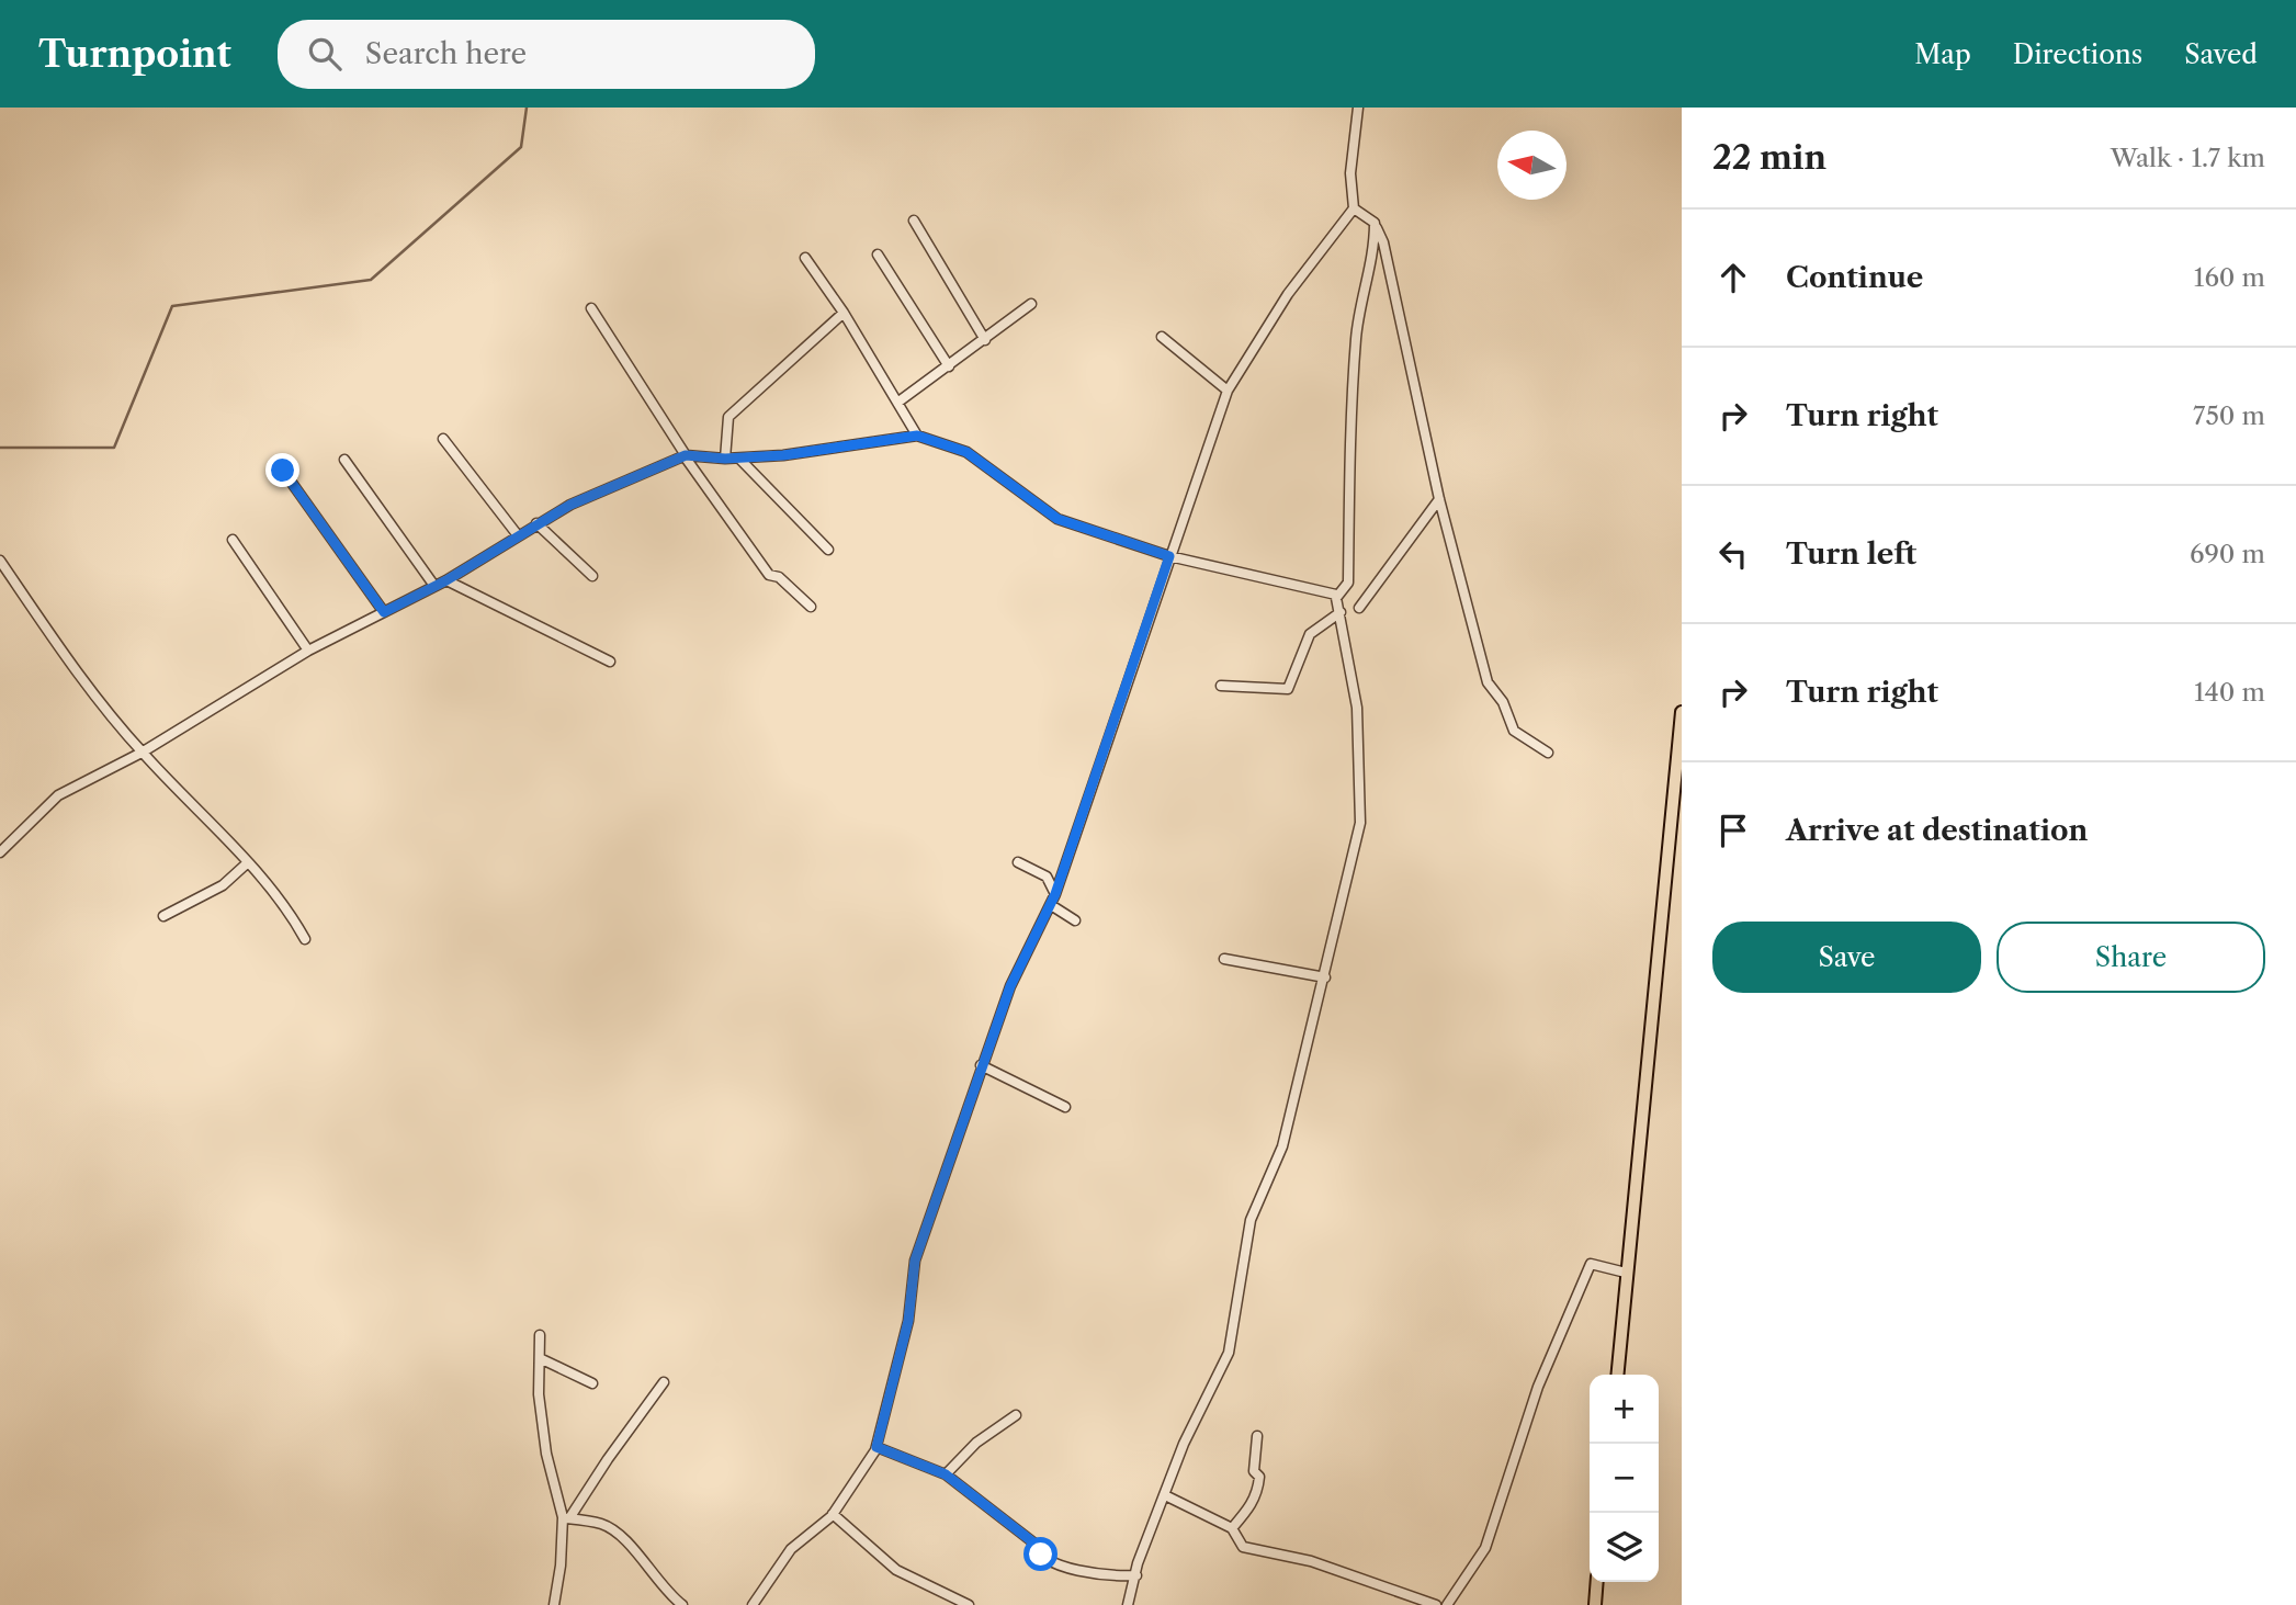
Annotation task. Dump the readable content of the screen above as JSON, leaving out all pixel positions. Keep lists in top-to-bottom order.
{
  "north": "left",
  "page": {
    "header": "Turnpoint",
    "search": "Search here",
    "nav": ["Map", "Directions", "Saved"],
    "heading": ["22 min", "Walk · 1.7 km"],
    "list": [
      ["Continue", "160 m"],
      ["Turn right", "750 m"],
      ["Turn left", "690 m"],
      ["Turn right", "140 m"],
      "Arrive at destination"
    ],
    "buttons": ["Save", "Share"],
    "map_buttons": ["+", "−"]
  }
}
